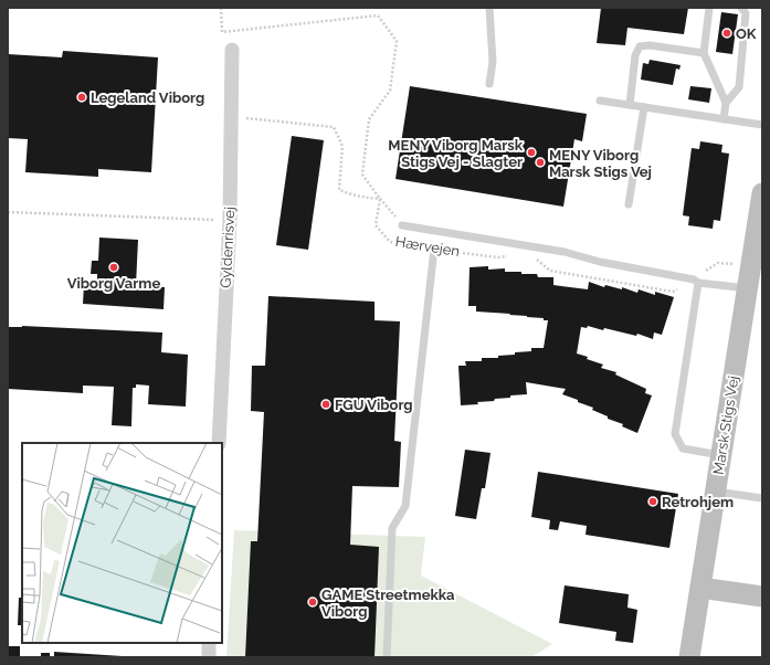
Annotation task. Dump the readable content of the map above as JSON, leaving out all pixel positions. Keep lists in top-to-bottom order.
{
  "streets": {
    "street": ["Gyldenrisvej", "Marsk Stigs Vej"],
    "path": ["Hærvejen"]
  },
  "places": [
    "OK",
    "Legeland Viborg",
    "MENY Viborg Marsk Stigs Vej - Slagter",
    "MENY Viborg Marsk Stigs Vej",
    "Viborg Varme",
    "FGU Viborg",
    "Retrohjem",
    "GAME Streetmekka Viborg"
  ]
}
